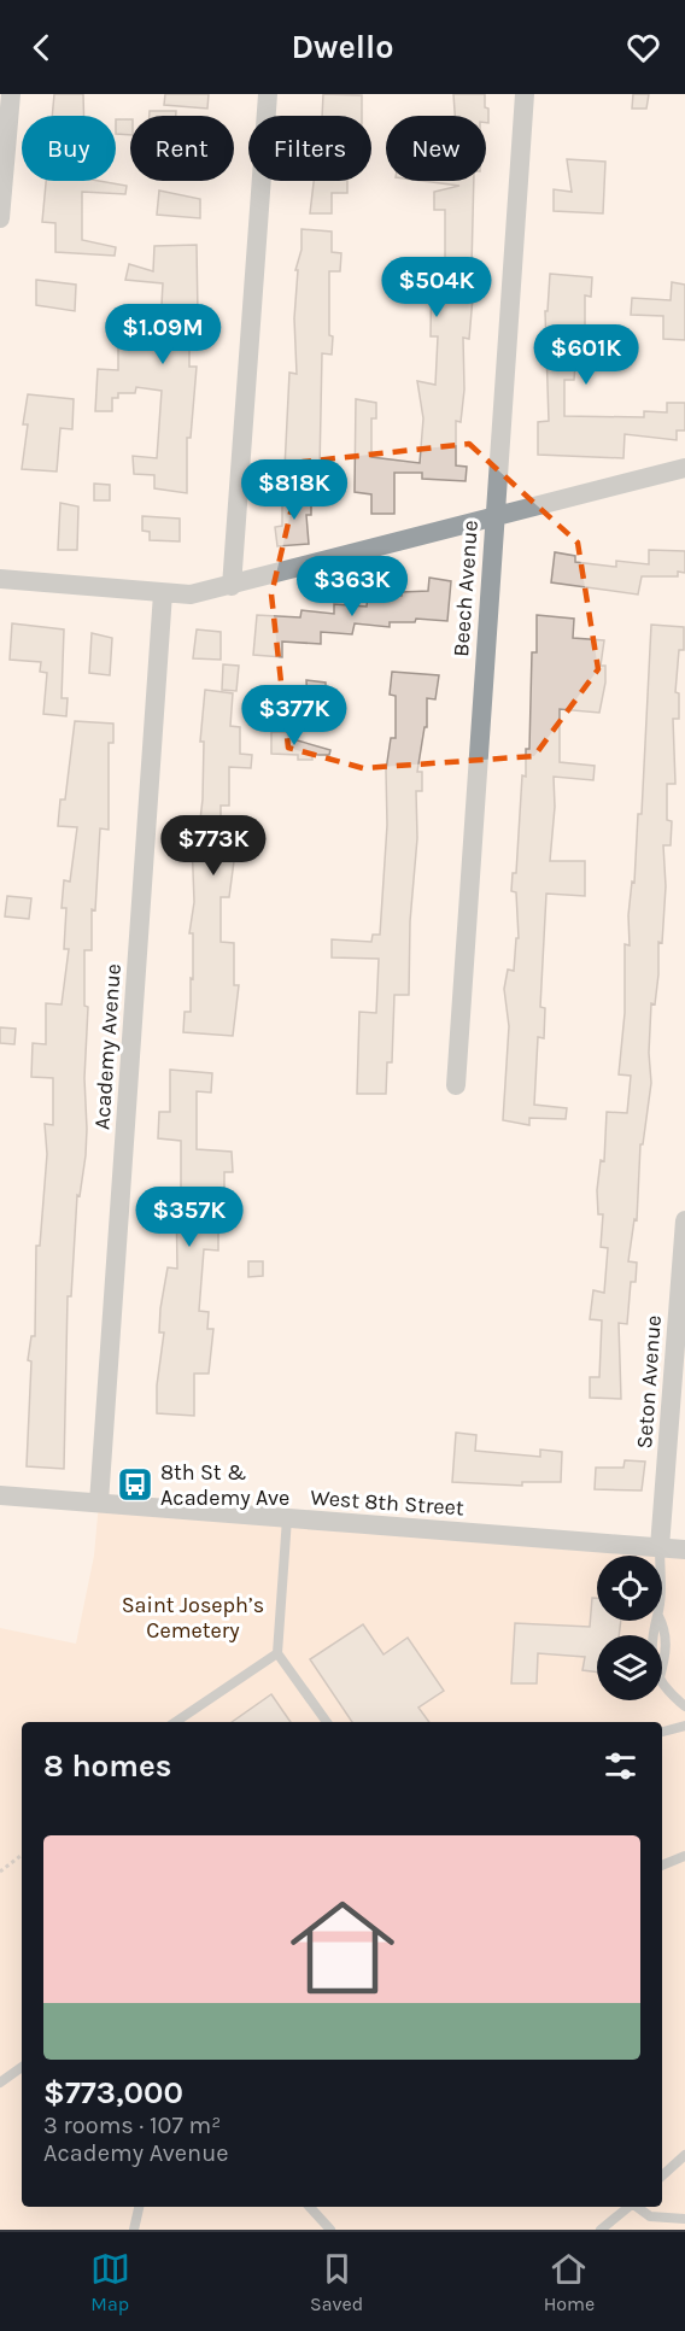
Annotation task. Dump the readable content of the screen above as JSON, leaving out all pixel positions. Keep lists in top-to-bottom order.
{
  "streets": {
    "street": [
      "Beech Avenue",
      "Academy Avenue",
      "Seton Avenue",
      "West 8th Street"
    ]
  },
  "crossings": [
    ["Academy Avenue", "West 8th Street"],
    ["Seton Avenue", "West 8th Street"]
  ],
  "parks": ["Saint Joseph’s Cemetery"],
  "places": {
    "bus stop": ["8th St & Academy Ave"]
  },
  "page": {
    "header": "Dwello",
    "chip": [
      "Buy",
      "Rent",
      "Filters",
      "New"
    ],
    "price": [
      "$504K",
      "$1.09M",
      "$601K",
      "$818K",
      "$363K",
      "$377K",
      "$773K",
      "$357K"
    ],
    "heading": "8 homes",
    "list": [
      {
        "name": "$773,000",
        "note": "3 rooms · 107 m² · Academy Avenue"
      }
    ],
    "tabs": ["Map", "Saved", "Home"]
  }
}
